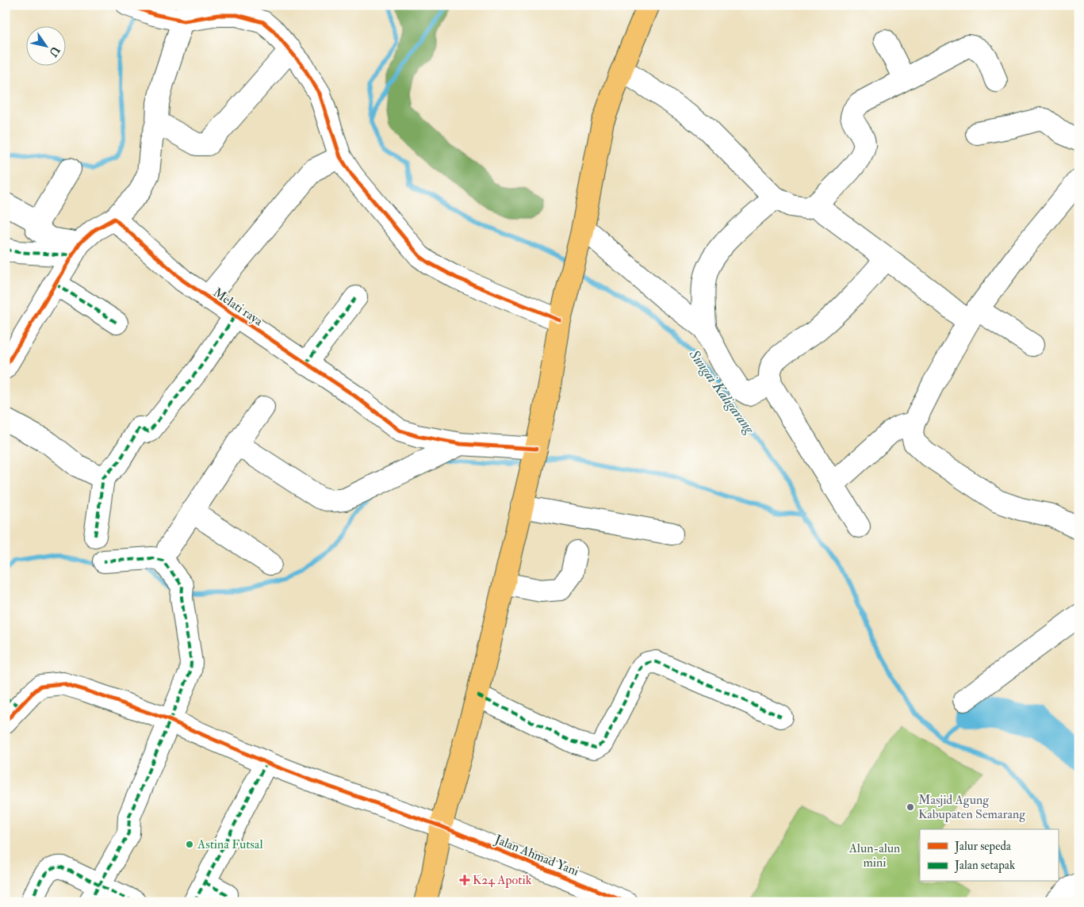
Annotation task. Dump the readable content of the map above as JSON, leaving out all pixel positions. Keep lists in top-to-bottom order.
{
  "streets": {
    "street": ["Melati raya", "Jalan Ahmad Yani"]
  },
  "water": ["Sungai Kaligarang"],
  "parks": ["Alun-alun mini"],
  "places": {
    "other": ["Masjid Agung Kabupaten Semarang", "Astina Futsal"],
    "health": ["K24 Apotik"]
  },
  "legend": ["Jalur sepeda", "Jalan setapak"],
  "north": "bottom right"
}
